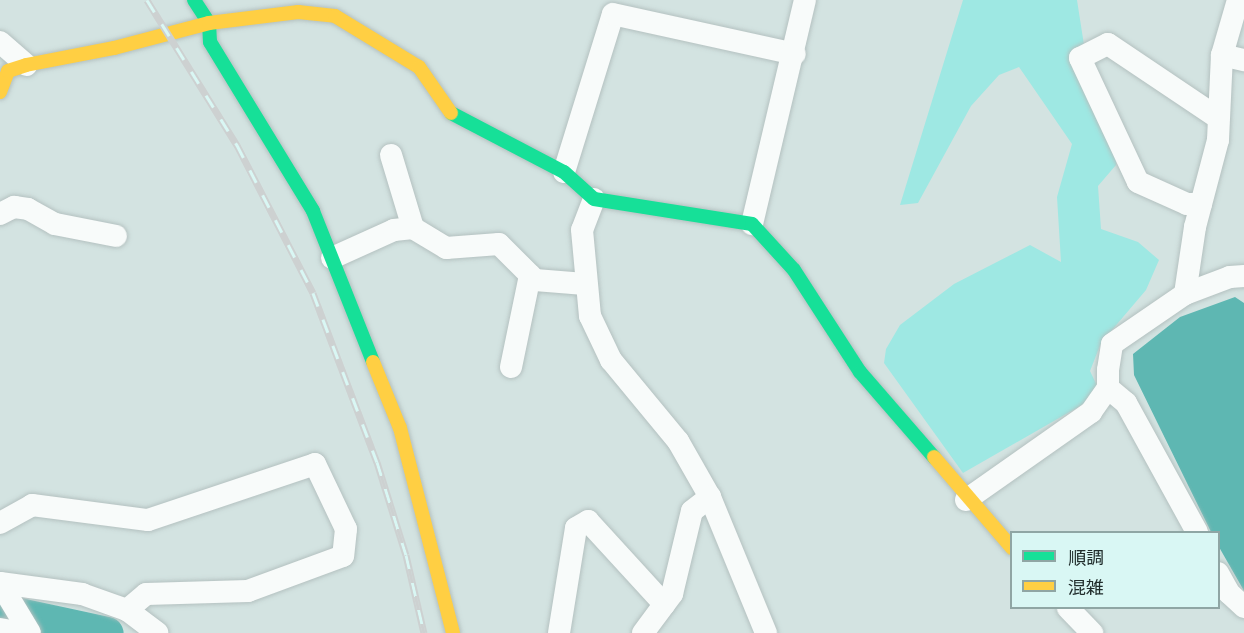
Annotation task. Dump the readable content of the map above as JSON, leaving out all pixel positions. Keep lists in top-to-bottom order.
{
  "legend": ["順調", "混雑"]
}
